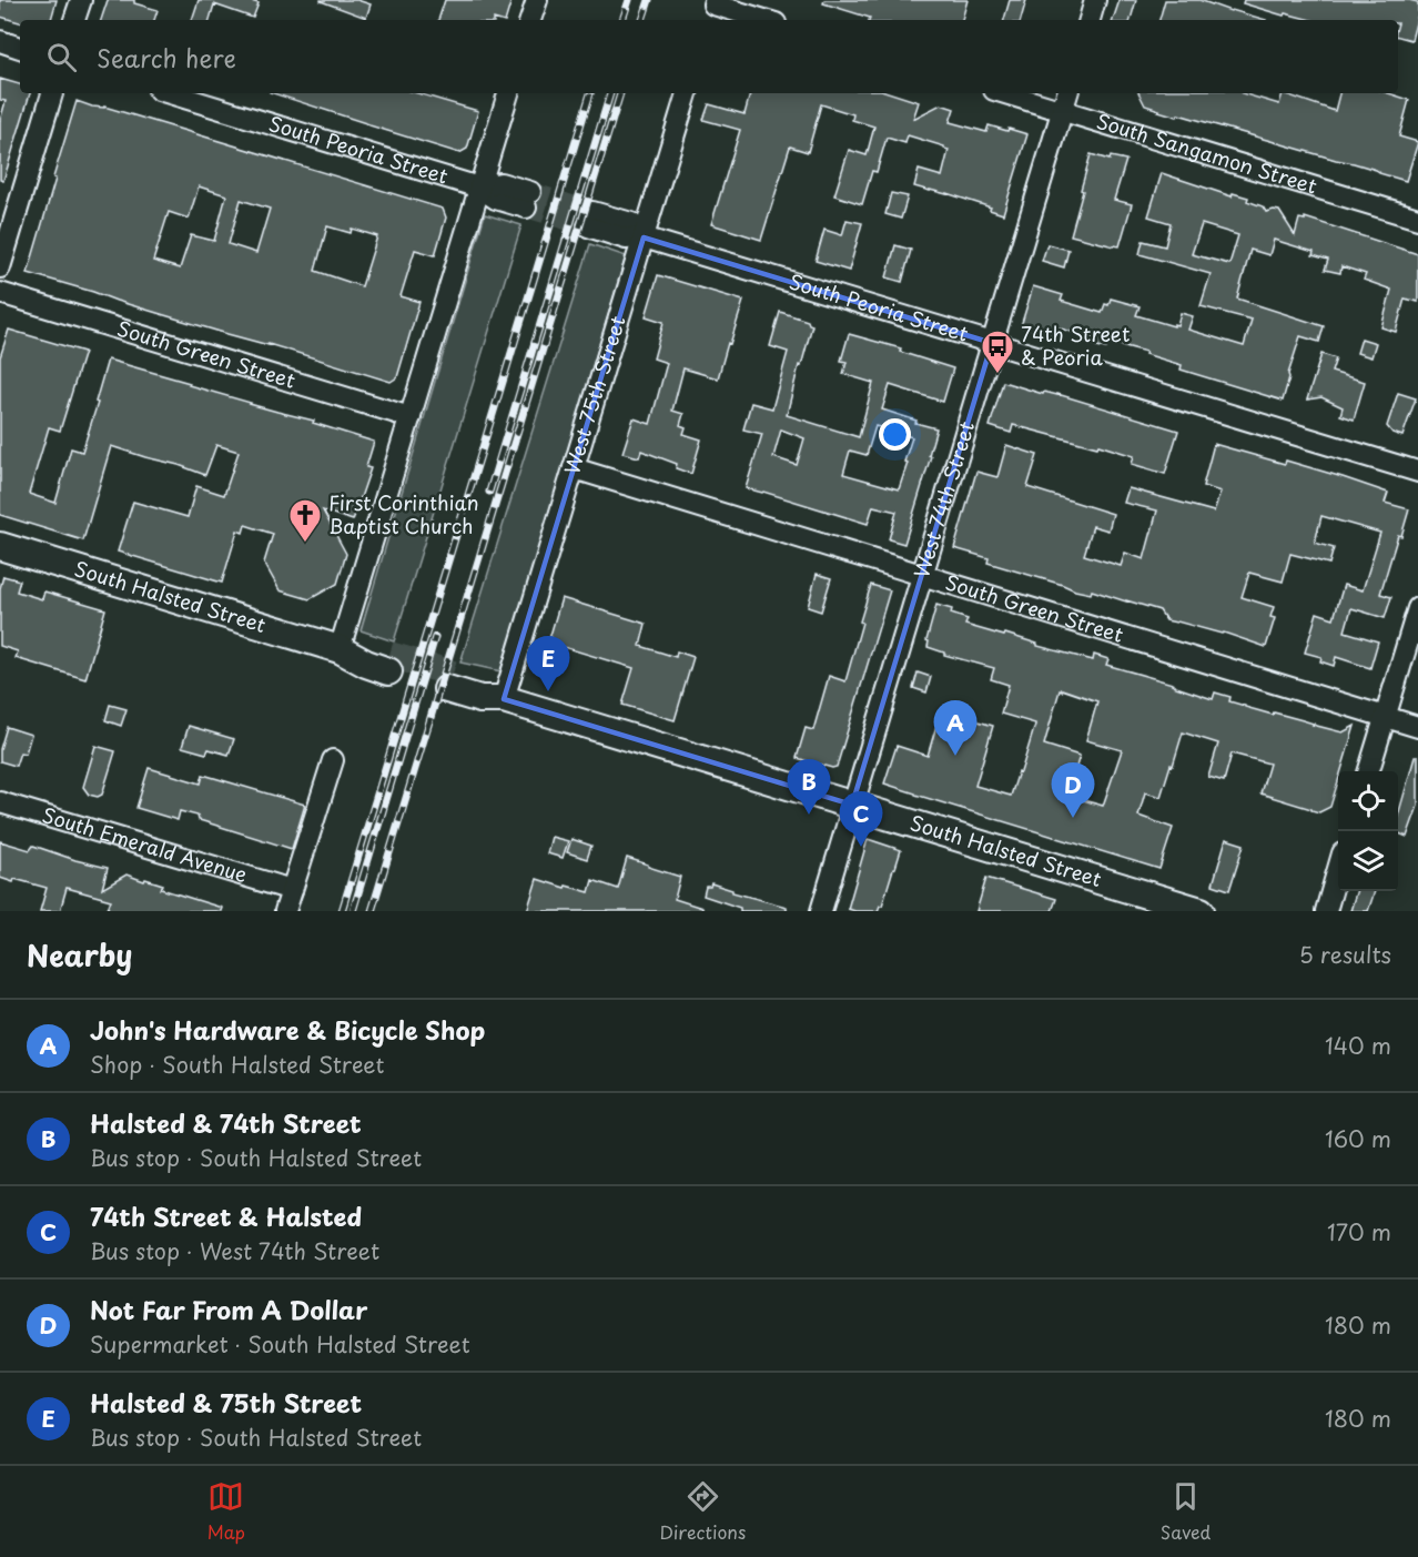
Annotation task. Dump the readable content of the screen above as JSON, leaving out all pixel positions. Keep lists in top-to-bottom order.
{
  "streets": {
    "main road": ["South Halsted Street"],
    "street": [
      "South Peoria Street",
      "South Sangamon Street",
      "South Green Street",
      "West 75th Street",
      "West 74th Street",
      "South Emerald Avenue"
    ]
  },
  "crossings": [
    ["South Peoria Street", "West 75th Street"],
    ["South Peoria Street", "West 74th Street"],
    ["South Sangamon Street", "West 74th Street"],
    ["South Green Street", "West 75th Street"],
    ["South Green Street", "West 74th Street"],
    ["West 75th Street", "South Halsted Street"],
    ["West 74th Street", "South Halsted Street"]
  ],
  "places": {
    "bus stop": ["74th Street & Peoria"],
    "church": ["First Corinthian Baptist Church"]
  },
  "page": {
    "search": "Search here",
    "pins": [
      "E",
      "A",
      "B",
      "D",
      "C"
    ],
    "heading": ["Nearby", "5 results"],
    "list": [
      {
        "mark": "A",
        "name": "John's Hardware & Bicycle Shop",
        "note": "Shop · South Halsted Street",
        "value": "140 m"
      },
      {
        "mark": "B",
        "name": "Halsted & 74th Street",
        "note": "Bus stop · South Halsted Street",
        "value": "160 m"
      },
      {
        "mark": "C",
        "name": "74th Street & Halsted",
        "note": "Bus stop · West 74th Street",
        "value": "170 m"
      },
      {
        "mark": "D",
        "name": "Not Far From A Dollar",
        "note": "Supermarket · South Halsted Street",
        "value": "180 m"
      },
      {
        "mark": "E",
        "name": "Halsted & 75th Street",
        "note": "Bus stop · South Halsted Street",
        "value": "180 m"
      }
    ],
    "nav": ["Map", "Directions", "Saved"]
  }
}
